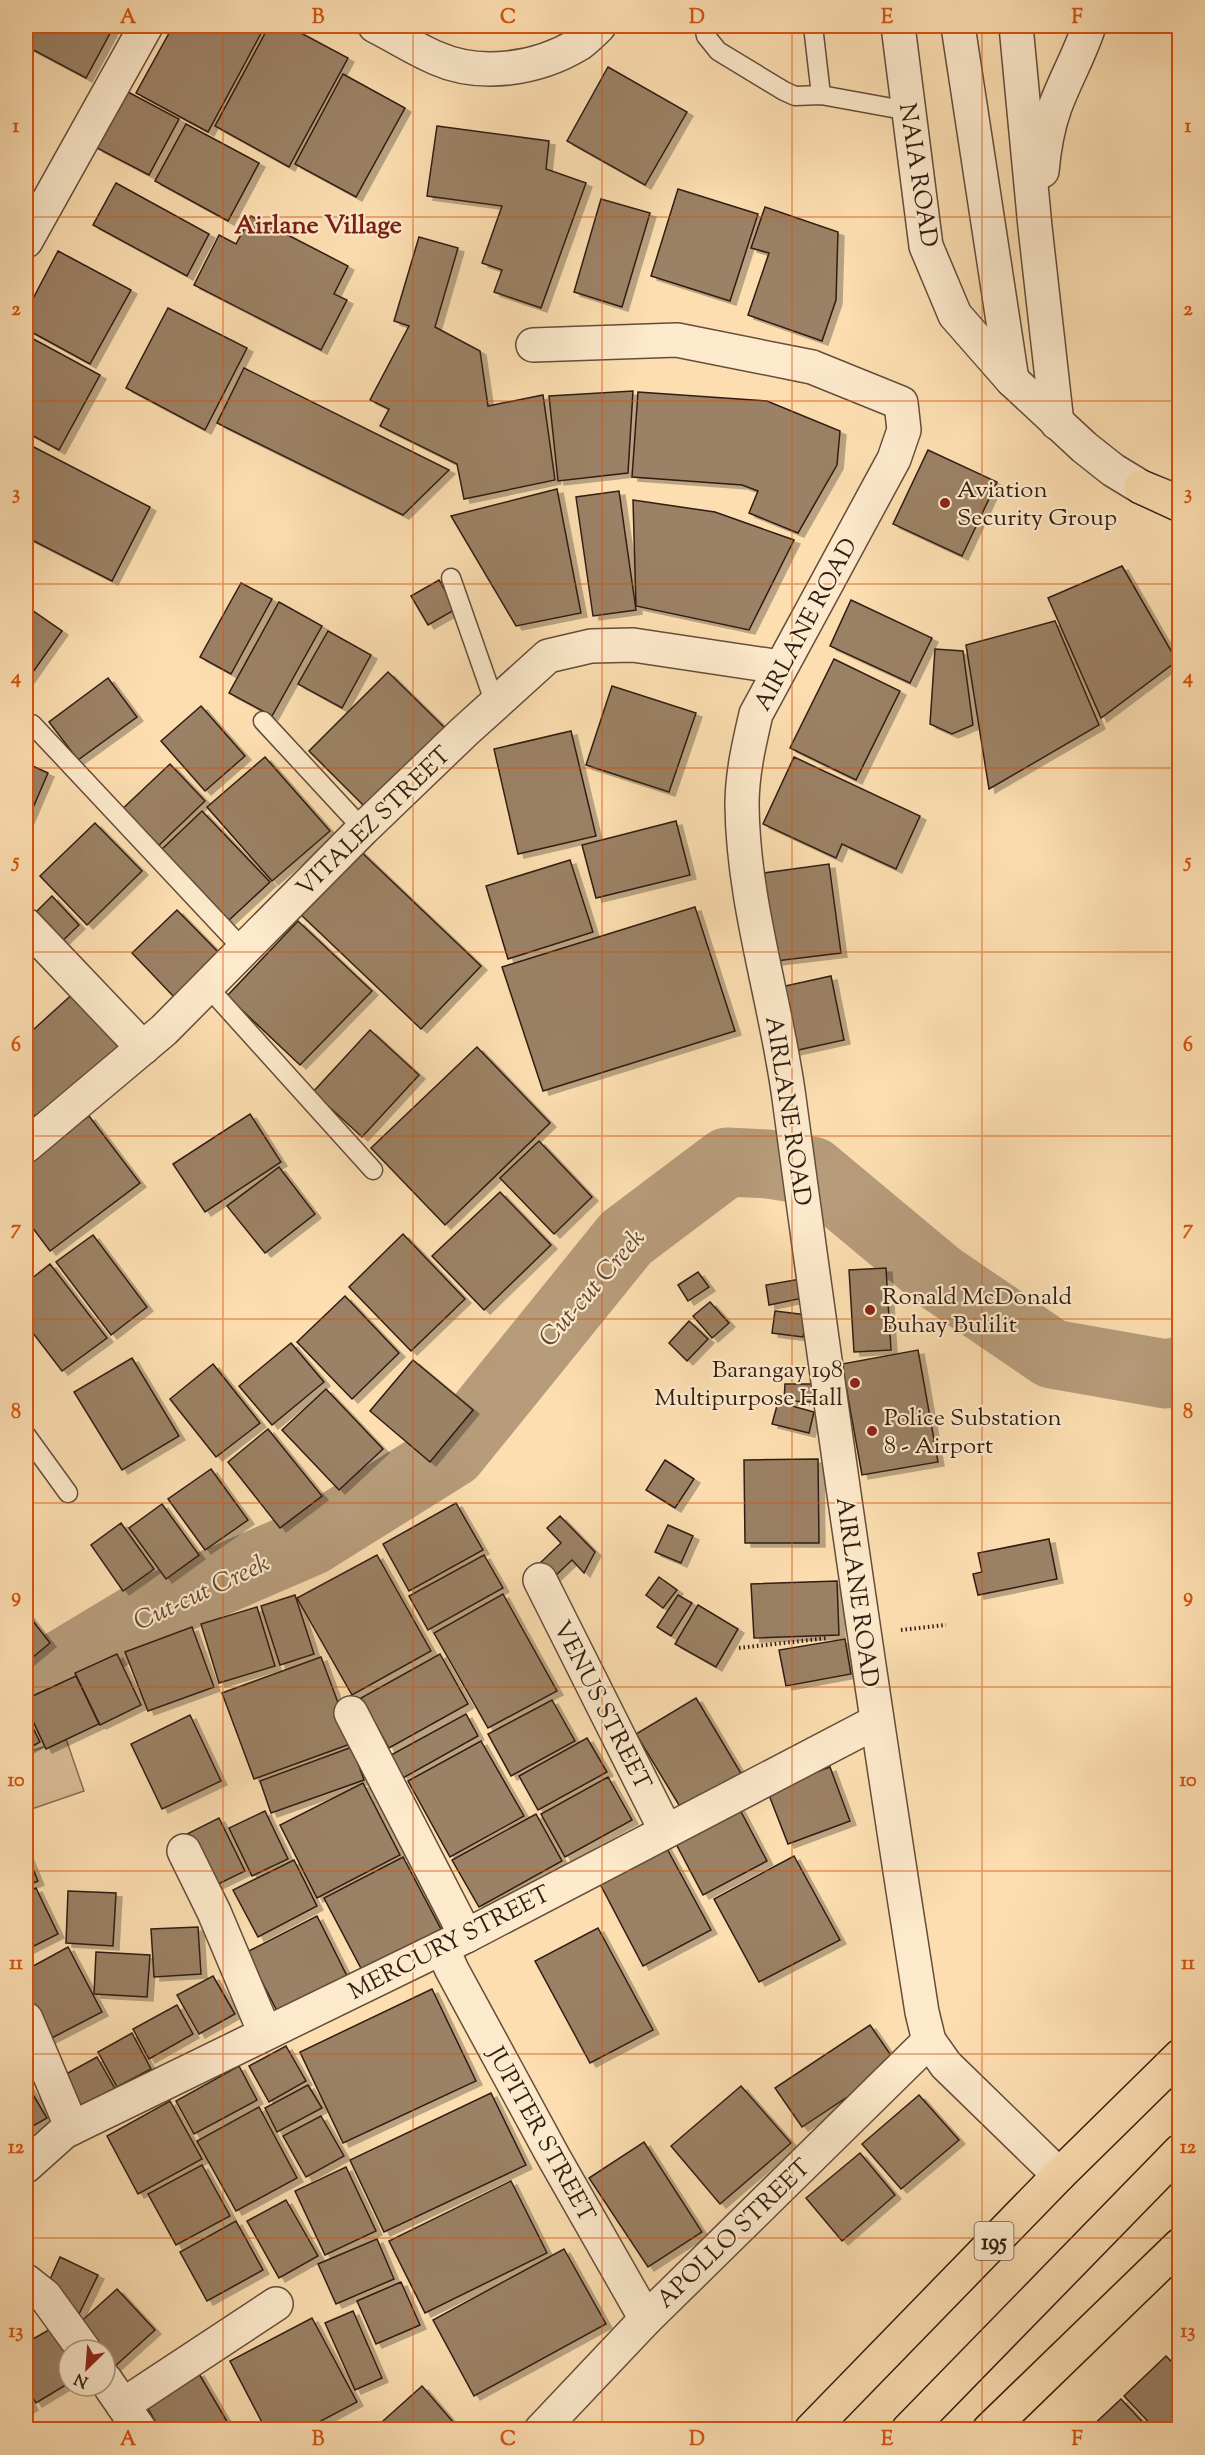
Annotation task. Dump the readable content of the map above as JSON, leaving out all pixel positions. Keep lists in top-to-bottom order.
{
  "streets": {
    "main road": ["195"],
    "street": [
      "NAIA ROAD",
      "AIRLANE ROAD",
      "VITALEZ STREET",
      "VENUS STREET",
      "MERCURY STREET",
      "JUPITER STREET",
      "APOLLO STREET"
    ]
  },
  "crossings": [
    ["AIRLANE ROAD", "VITALEZ STREET"],
    ["AIRLANE ROAD", "MERCURY STREET"],
    ["AIRLANE ROAD", "APOLLO STREET"],
    ["AIRLANE ROAD", "195"],
    ["VENUS STREET", "MERCURY STREET"],
    ["MERCURY STREET", "JUPITER STREET"],
    ["JUPITER STREET", "APOLLO STREET"]
  ],
  "districts": ["Airlane Village"],
  "water": ["Cut-cut Creek"],
  "places": [
    "Aviation Security Group",
    "Ronald McDonald Buhay Bulilit",
    "Barangay 198 Multipurpose Hall",
    "Police Substation 8 - Airport"
  ],
  "north": "bottom left",
  "grid": {
    "columns": [
      "A",
      "B",
      "C",
      "D",
      "E",
      "F"
    ],
    "rows": [
      "1",
      "2",
      "3",
      "4",
      "5",
      "6",
      "7",
      "8",
      "9",
      "10",
      "11",
      "12",
      "13"
    ]
  }
}
